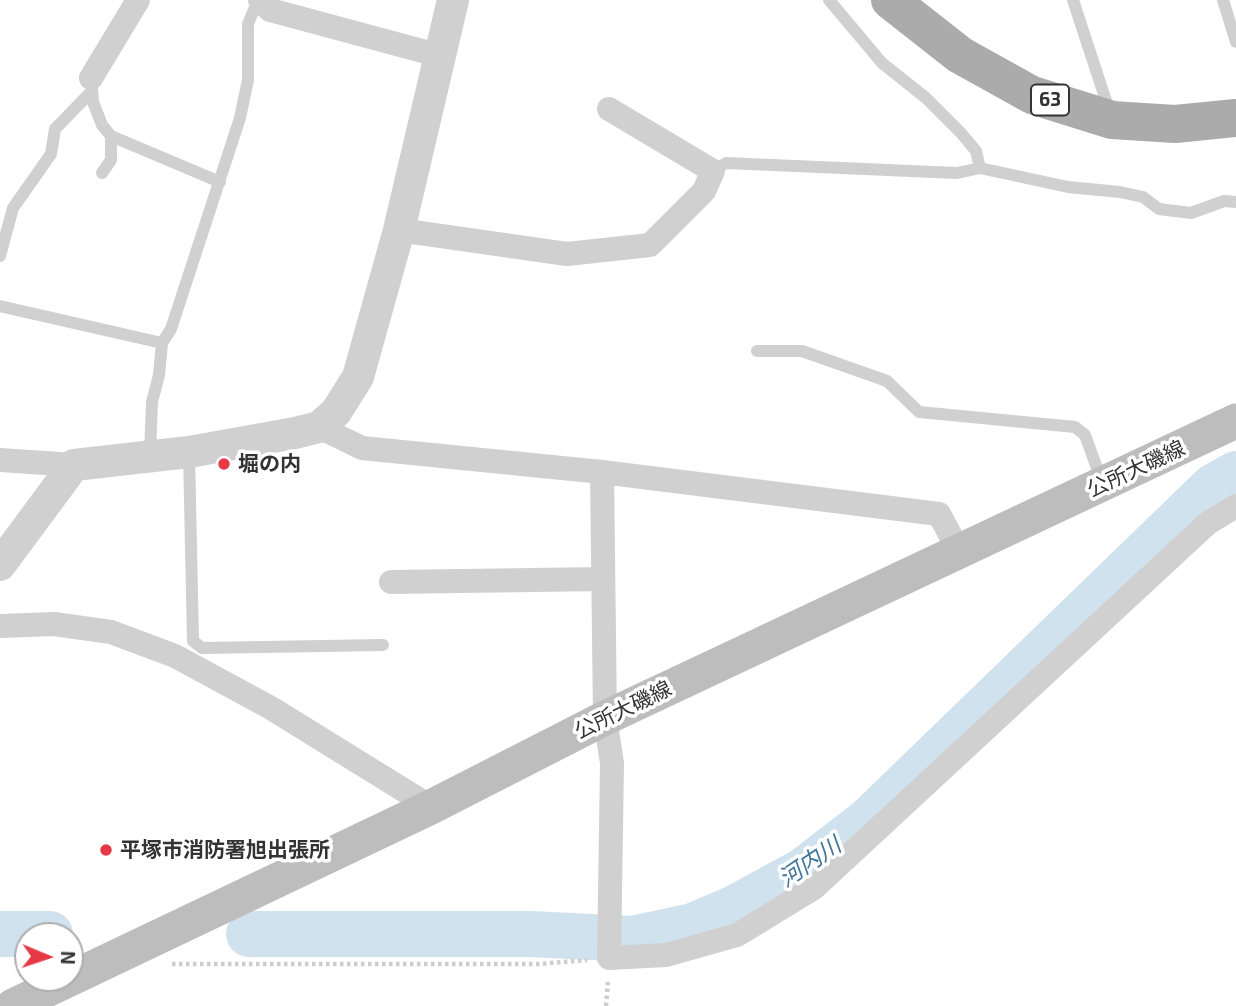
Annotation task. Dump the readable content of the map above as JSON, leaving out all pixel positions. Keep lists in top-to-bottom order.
{
  "streets": {
    "main road": ["63", "公所大磯線"]
  },
  "water": ["河内川"],
  "places": ["堀の内", "平塚市消防署旭出張所"],
  "north": "right"
}
